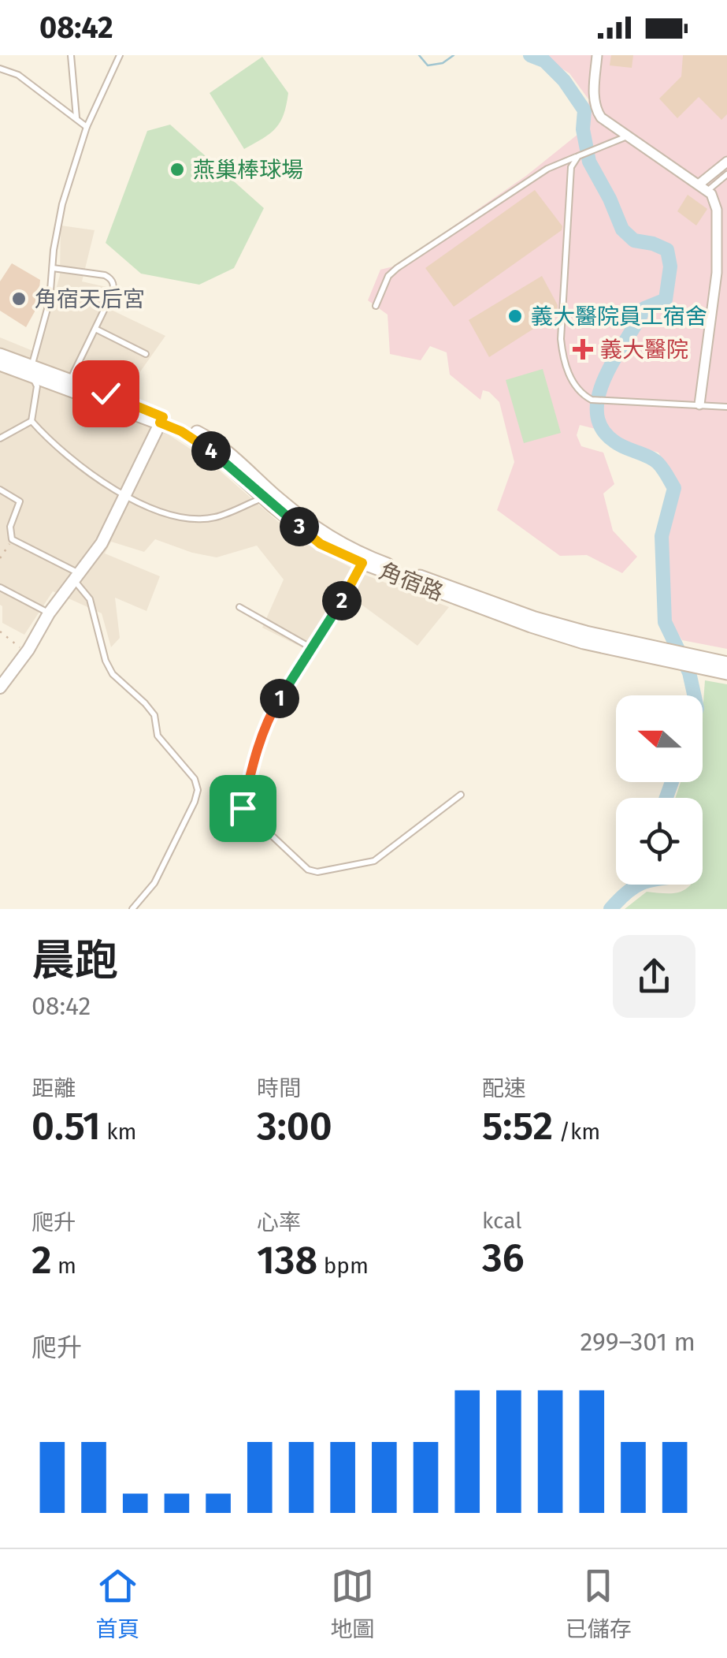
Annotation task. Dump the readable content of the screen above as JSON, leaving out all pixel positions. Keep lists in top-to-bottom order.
{
  "streets": {
    "main road": ["角宿路"]
  },
  "places": {
    "other": ["燕巢棒球場", "角宿天后宮", "義大醫院員工宿舍"],
    "health": ["義大醫院"]
  },
  "north": "left",
  "page": {
    "status": "08:42",
    "pins": [
      "4",
      "3",
      "2",
      "1"
    ],
    "heading": ["晨跑", "08:42"],
    "stats": [
      ["距離", "0.51 km"],
      ["時間", "3:00"],
      ["配速", "5:52 /km"],
      ["爬升", "2 m"],
      ["心率", "138 bpm"],
      ["kcal", "36"]
    ],
    "chart": ["爬升", "299–301 m"],
    "tabs": ["首頁", "地圖", "已儲存"]
  }
}
